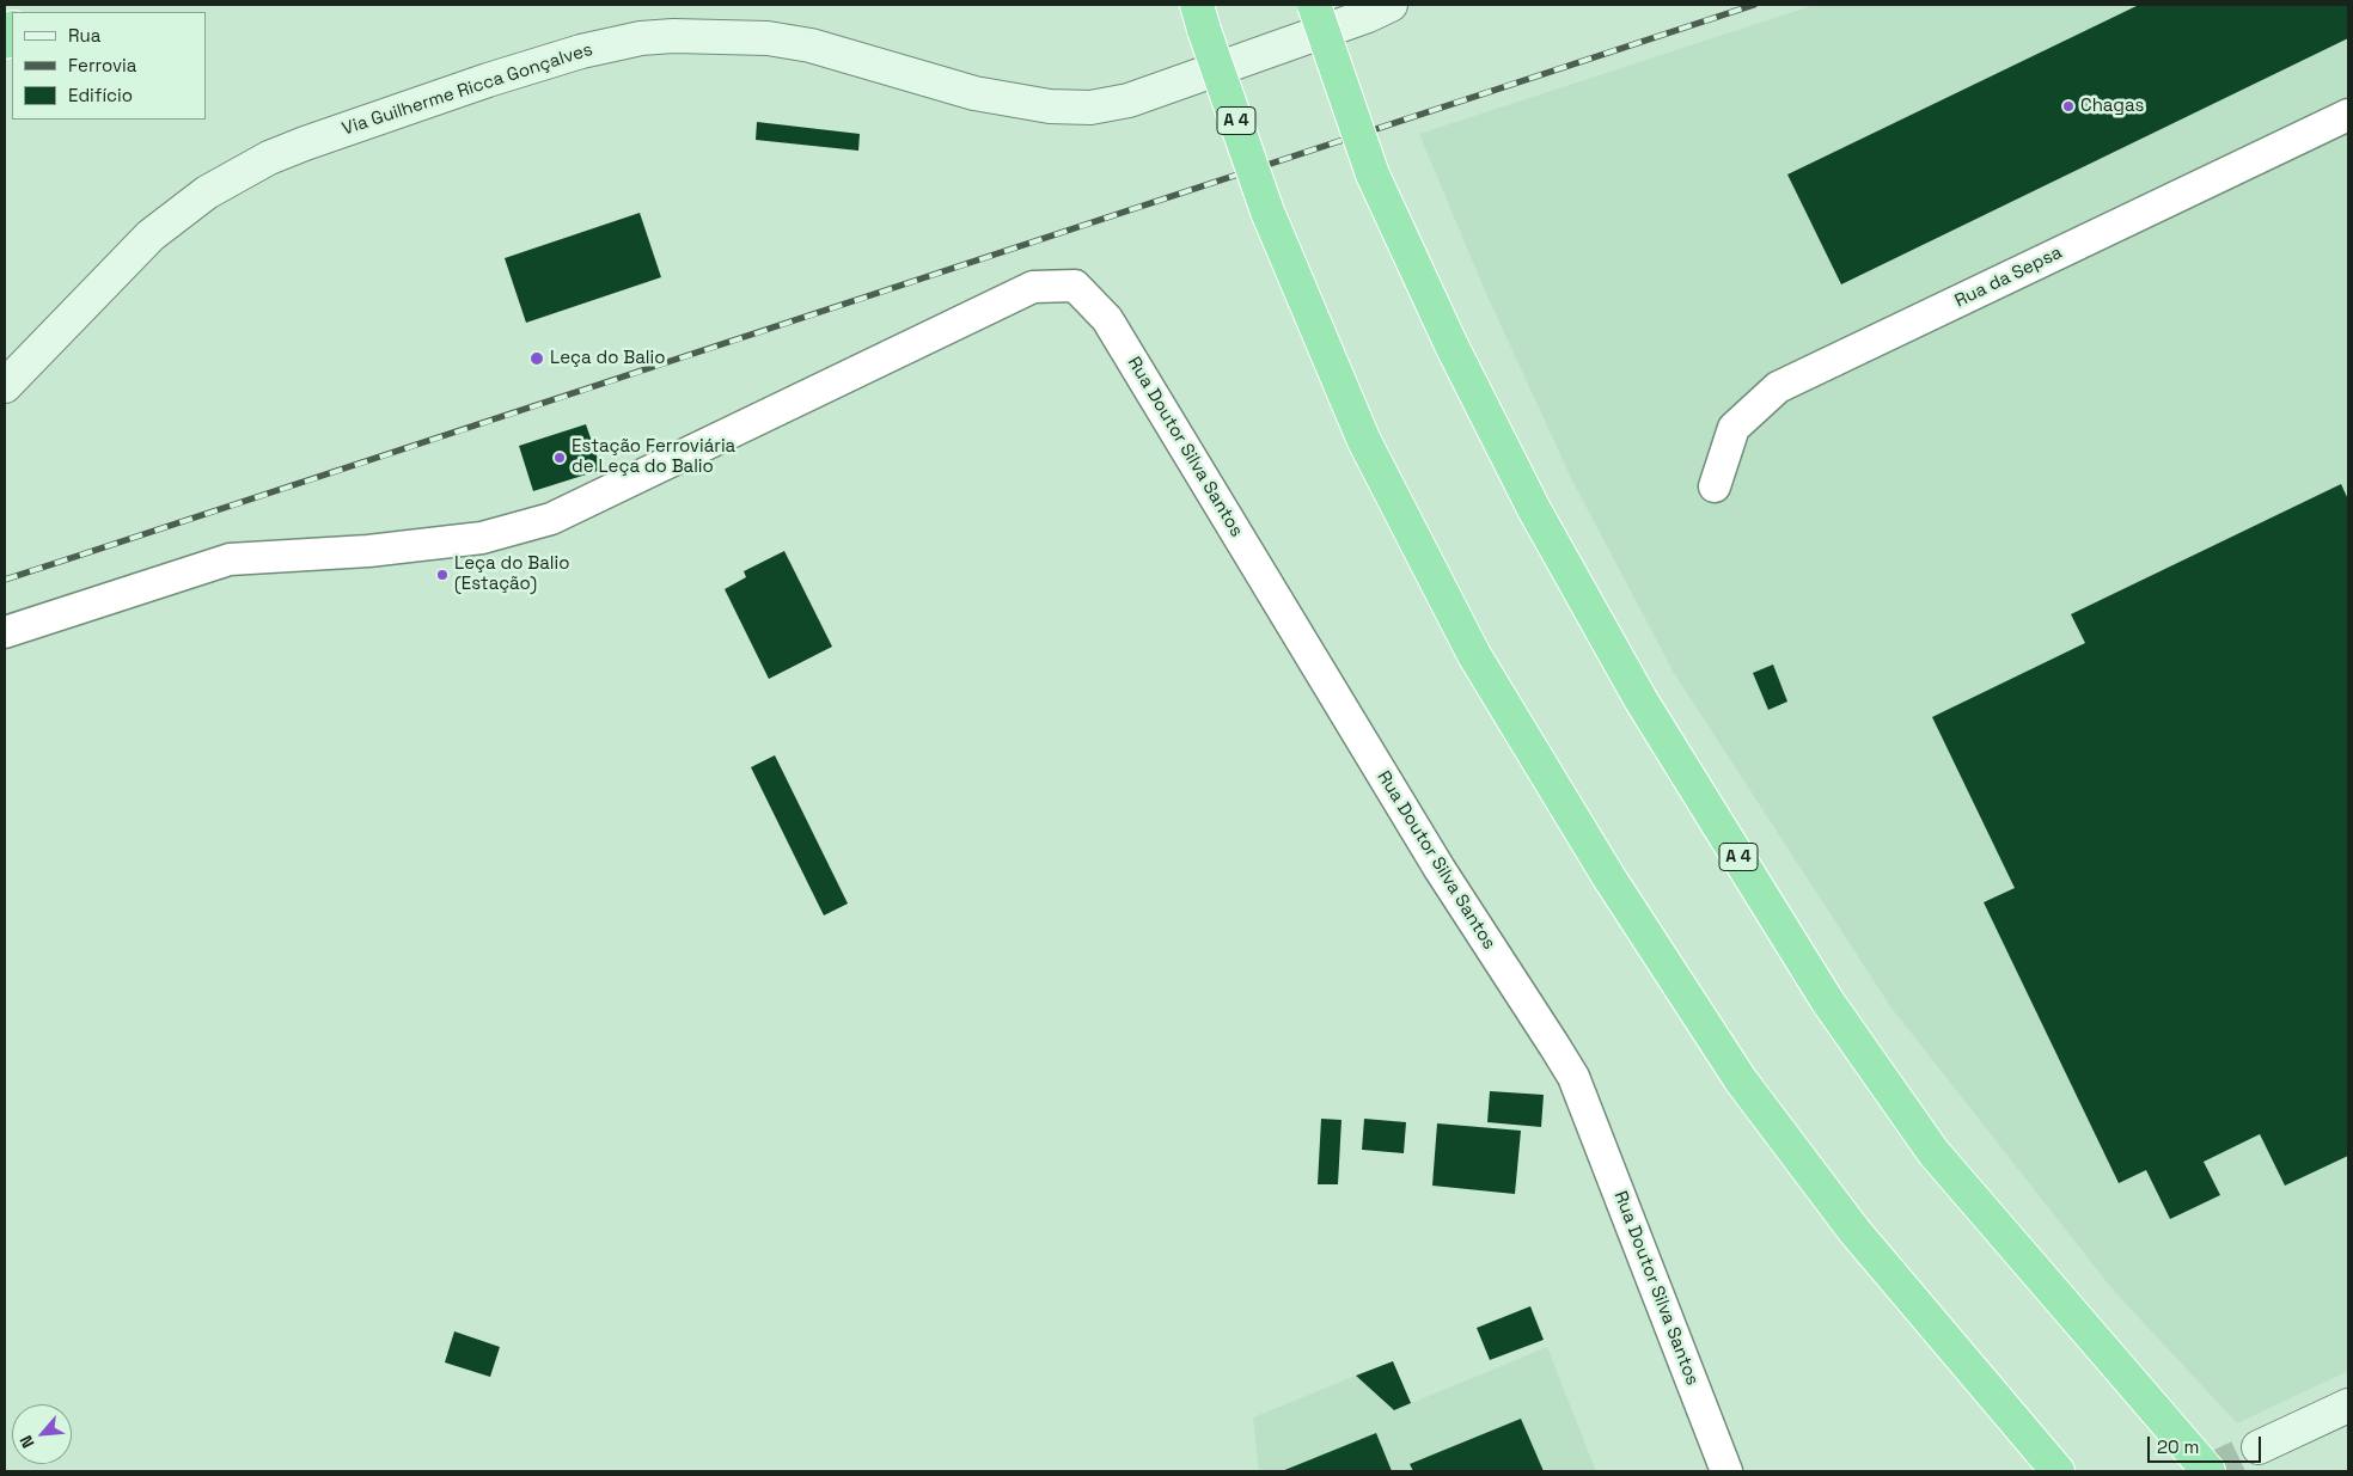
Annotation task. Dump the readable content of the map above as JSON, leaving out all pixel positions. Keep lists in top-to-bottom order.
{
  "streets": {
    "highway": ["A 4"],
    "street": ["Via Guilherme Ricca Gonçalves", "Rua da Sepsa", "Rua Doutor Silva Santos"]
  },
  "places": [
    "Chagas",
    "Leça do Balio",
    "Estação Ferroviária de Leça do Balio",
    "Leça do Balio (Estação)"
  ],
  "legend": ["Rua", "Ferrovia", "Edifício"],
  "scale_bar": "20 m",
  "north": "bottom left"
}
